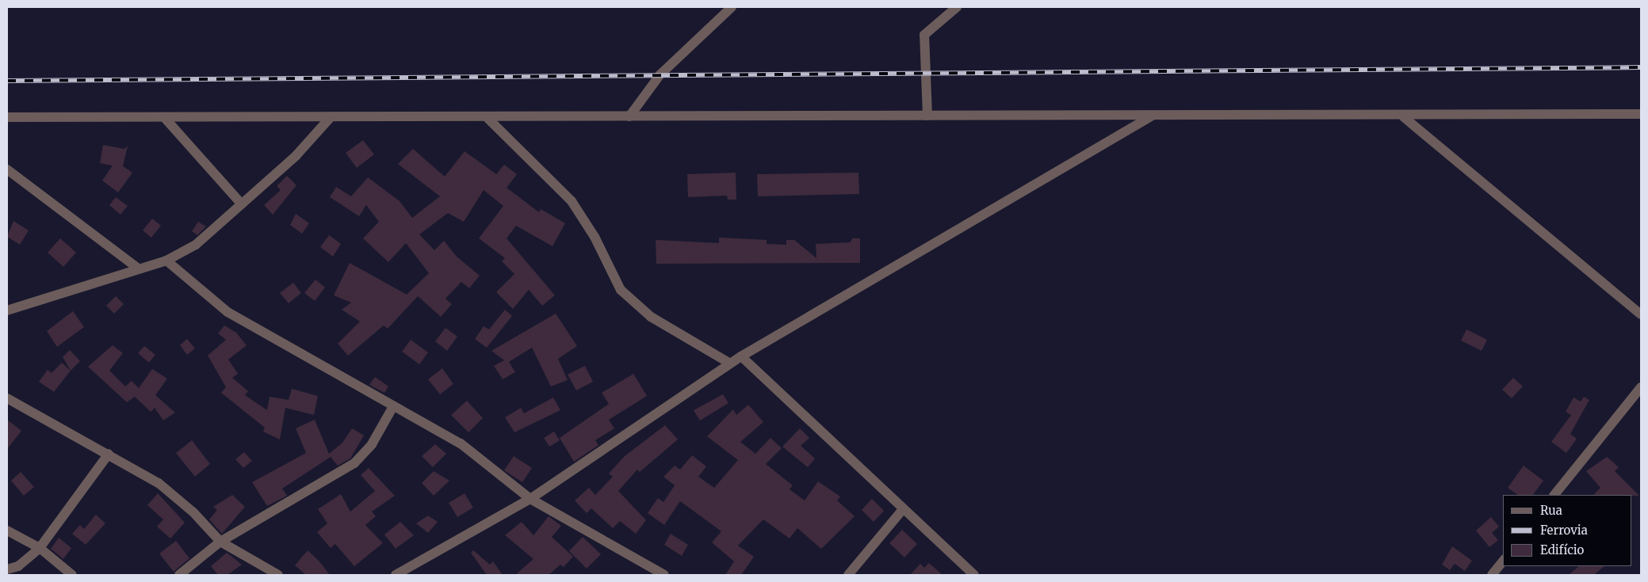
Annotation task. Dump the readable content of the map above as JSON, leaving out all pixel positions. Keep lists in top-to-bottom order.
{
  "legend": ["Rua", "Ferrovia", "Edifício"]
}
